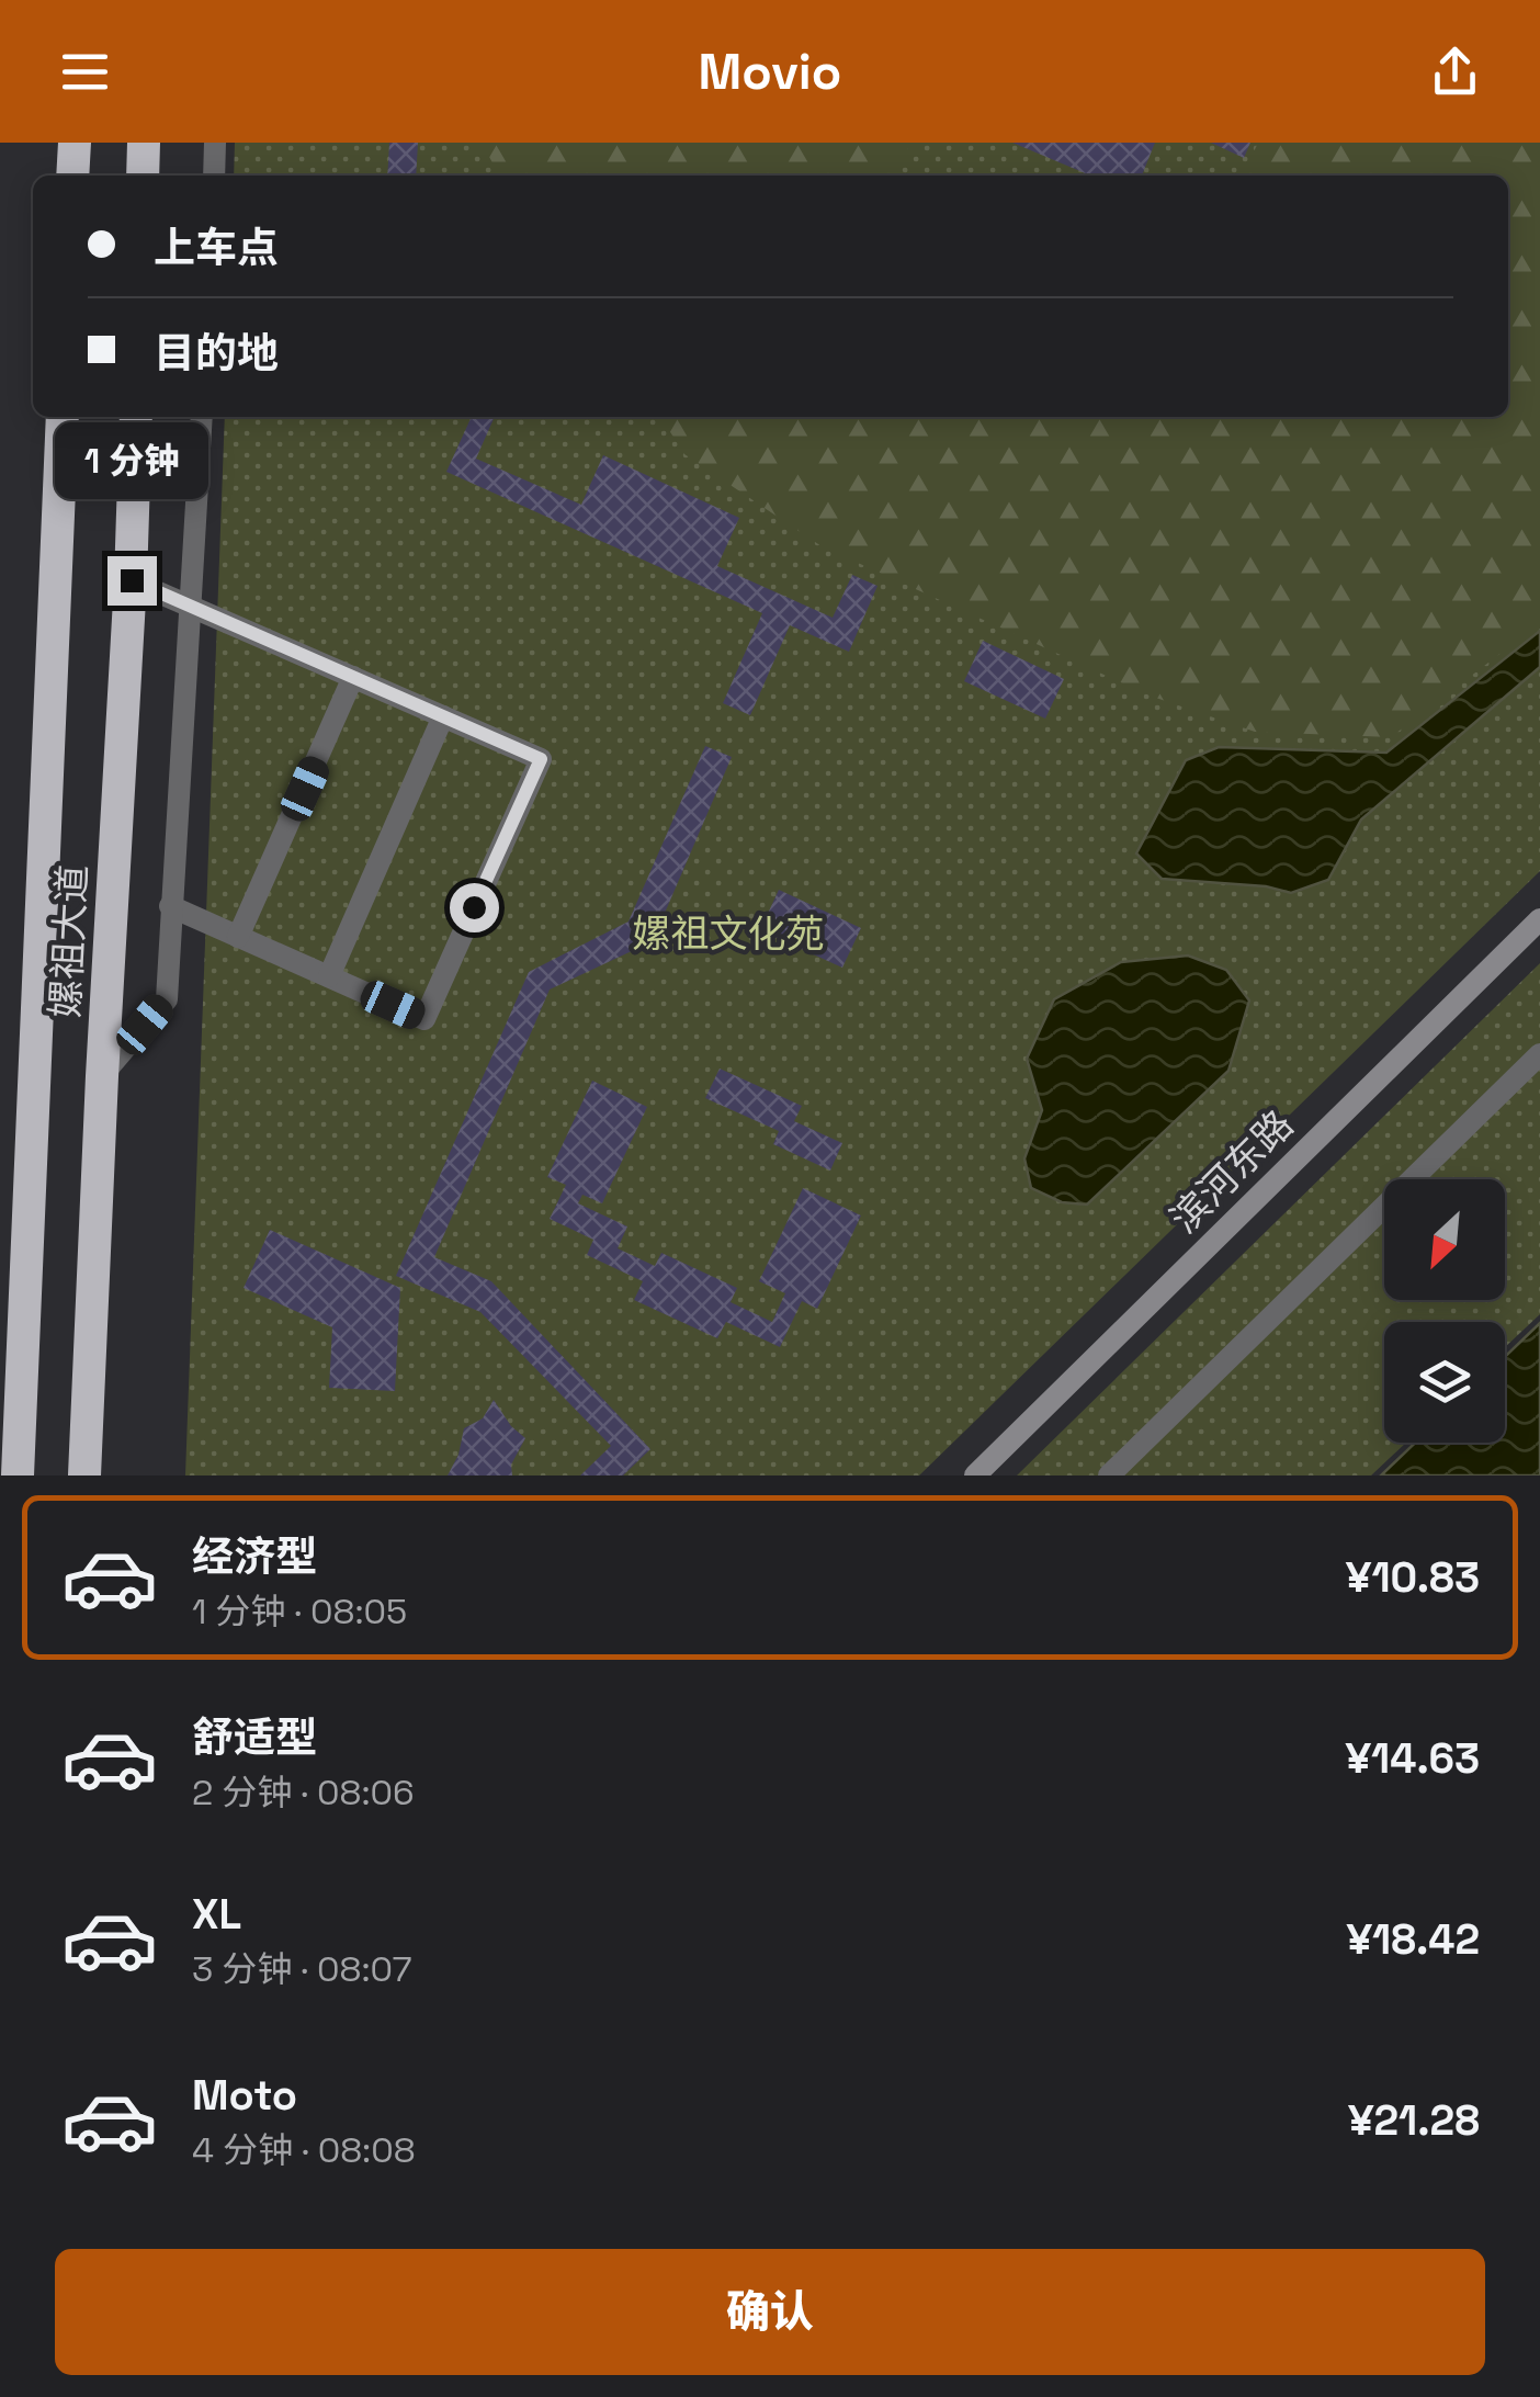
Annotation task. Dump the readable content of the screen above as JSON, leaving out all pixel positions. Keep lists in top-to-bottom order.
{
  "streets": {
    "highway": ["嫘祖大道"],
    "street": ["滨河东路"]
  },
  "parks": ["嫘祖文化苑"],
  "north": "bottom left",
  "page": {
    "header": "Movio",
    "banner": ["上车点", "目的地"],
    "bubble": "1 分钟",
    "list": [
      {
        "name": "经济型",
        "note": "1 分钟 · 08:05",
        "value": "¥10.83"
      },
      {
        "name": "舒适型",
        "note": "2 分钟 · 08:06",
        "value": "¥14.63"
      },
      {
        "name": "XL",
        "note": "3 分钟 · 08:07",
        "value": "¥18.42"
      },
      {
        "name": "Moto",
        "note": "4 分钟 · 08:08",
        "value": "¥21.28"
      }
    ],
    "buttons": "确认"
  }
}
